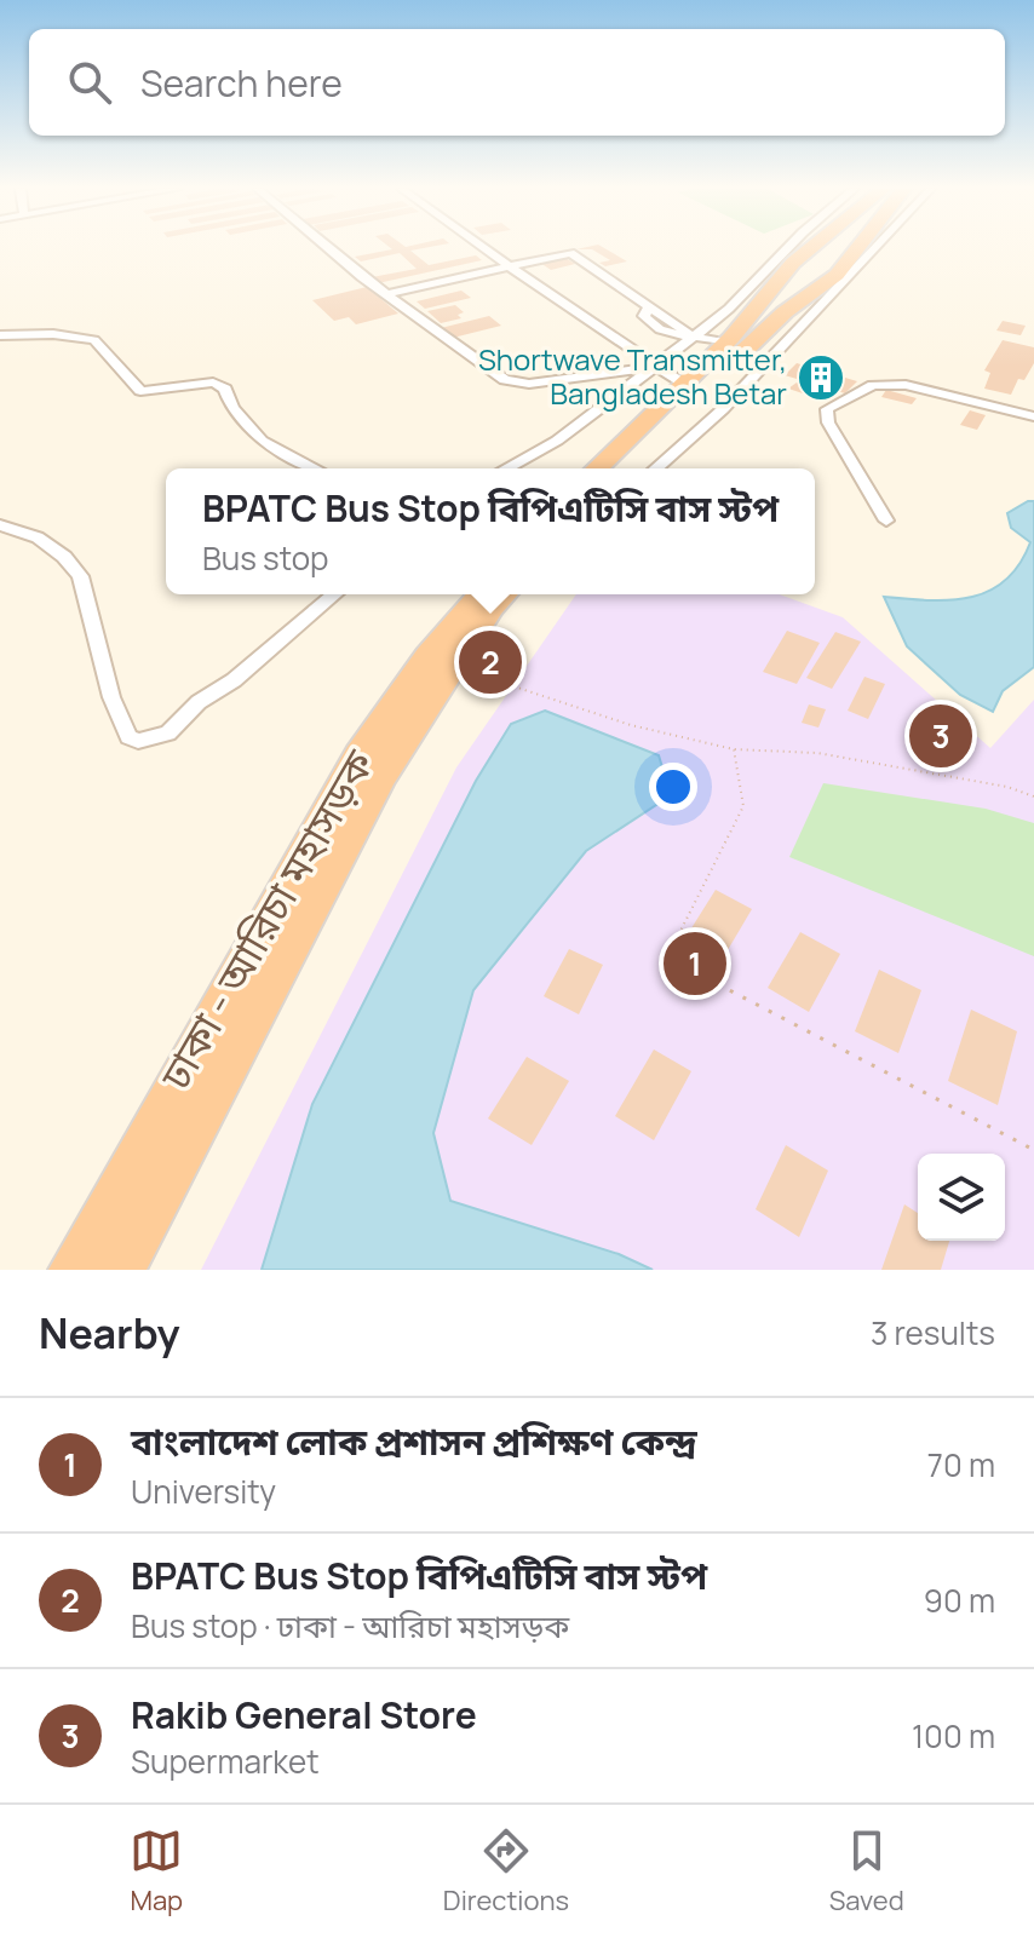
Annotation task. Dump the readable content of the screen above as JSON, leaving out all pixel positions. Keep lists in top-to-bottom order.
{
  "streets": {
    "highway": ["ঢাকা - আরিচা মহাসড়ক"]
  },
  "places": {
    "building": ["Shortwave Transmitter, Bangladesh Betar"]
  },
  "page": {
    "search": "Search here",
    "popup": ["BPATC Bus Stop বিপিএটিসি বাস স্টপ", "Bus stop"],
    "pins": ["2", "3", "1"],
    "heading": ["Nearby", "3 results"],
    "list": [
      {
        "mark": "1",
        "name": "বাংলাদেশ লোক প্রশাসন প্রশিক্ষণ কেন্দ্র",
        "note": "University",
        "value": "70 m"
      },
      {
        "mark": "2",
        "name": "BPATC Bus Stop বিপিএটিসি বাস স্টপ",
        "note": "Bus stop · ঢাকা - আরিচা মহাসড়ক",
        "value": "90 m"
      },
      {
        "mark": "3",
        "name": "Rakib General Store",
        "note": "Supermarket",
        "value": "100 m"
      }
    ],
    "nav": ["Map", "Directions", "Saved"]
  }
}
